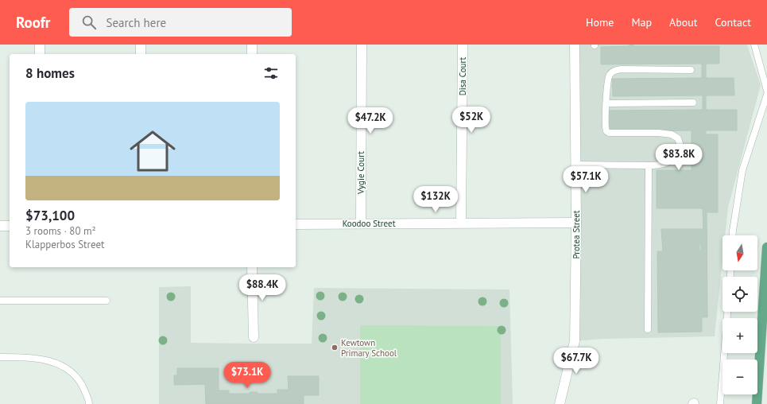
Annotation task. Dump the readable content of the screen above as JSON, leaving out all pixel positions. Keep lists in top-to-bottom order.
{
  "streets": {
    "street": [
      "Disa Court",
      "Vygie Court",
      "Koodoo Street",
      "Protea Street"
    ]
  },
  "crossings": [
    ["Disa Court", "Koodoo Street"],
    ["Vygie Court", "Koodoo Street"],
    ["Koodoo Street", "Protea Street"]
  ],
  "places": ["Kewtown Primary School"],
  "north": "bottom",
  "page": {
    "header": "Roofr",
    "search": "Search here",
    "nav": [
      "Home",
      "Map",
      "About",
      "Contact"
    ],
    "heading": "8 homes",
    "list": [
      {
        "name": "$73,100",
        "note": "3 rooms · 80 m² · Klapperbos Street"
      }
    ],
    "price": [
      "$52K",
      "$47.2K",
      "$83.8K",
      "$57.1K",
      "$132K",
      "$88.4K",
      "$67.7K",
      "$73.1K"
    ],
    "map_buttons": ["+", "−"]
  }
}
